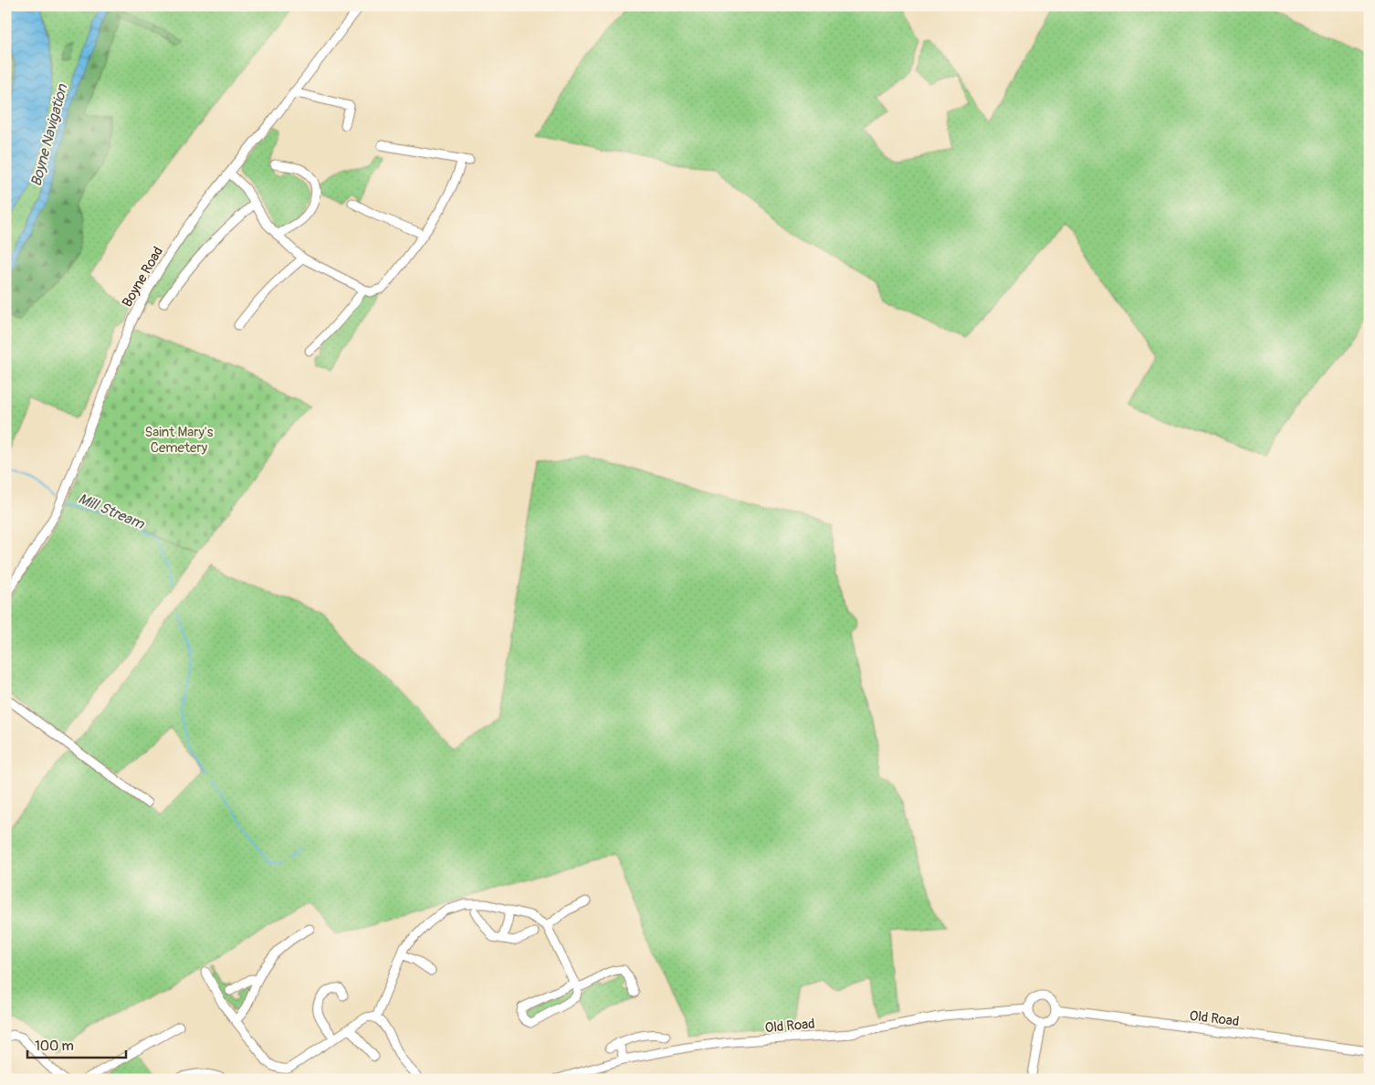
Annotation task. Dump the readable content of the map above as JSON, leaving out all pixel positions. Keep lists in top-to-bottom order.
{
  "streets": {
    "street": ["Boyne Road", "Old Road"]
  },
  "water": ["Boyne Navigation", "Mill Stream"],
  "parks": ["Saint Mary's Cemetery"],
  "scale_bar": "100 m"
}
